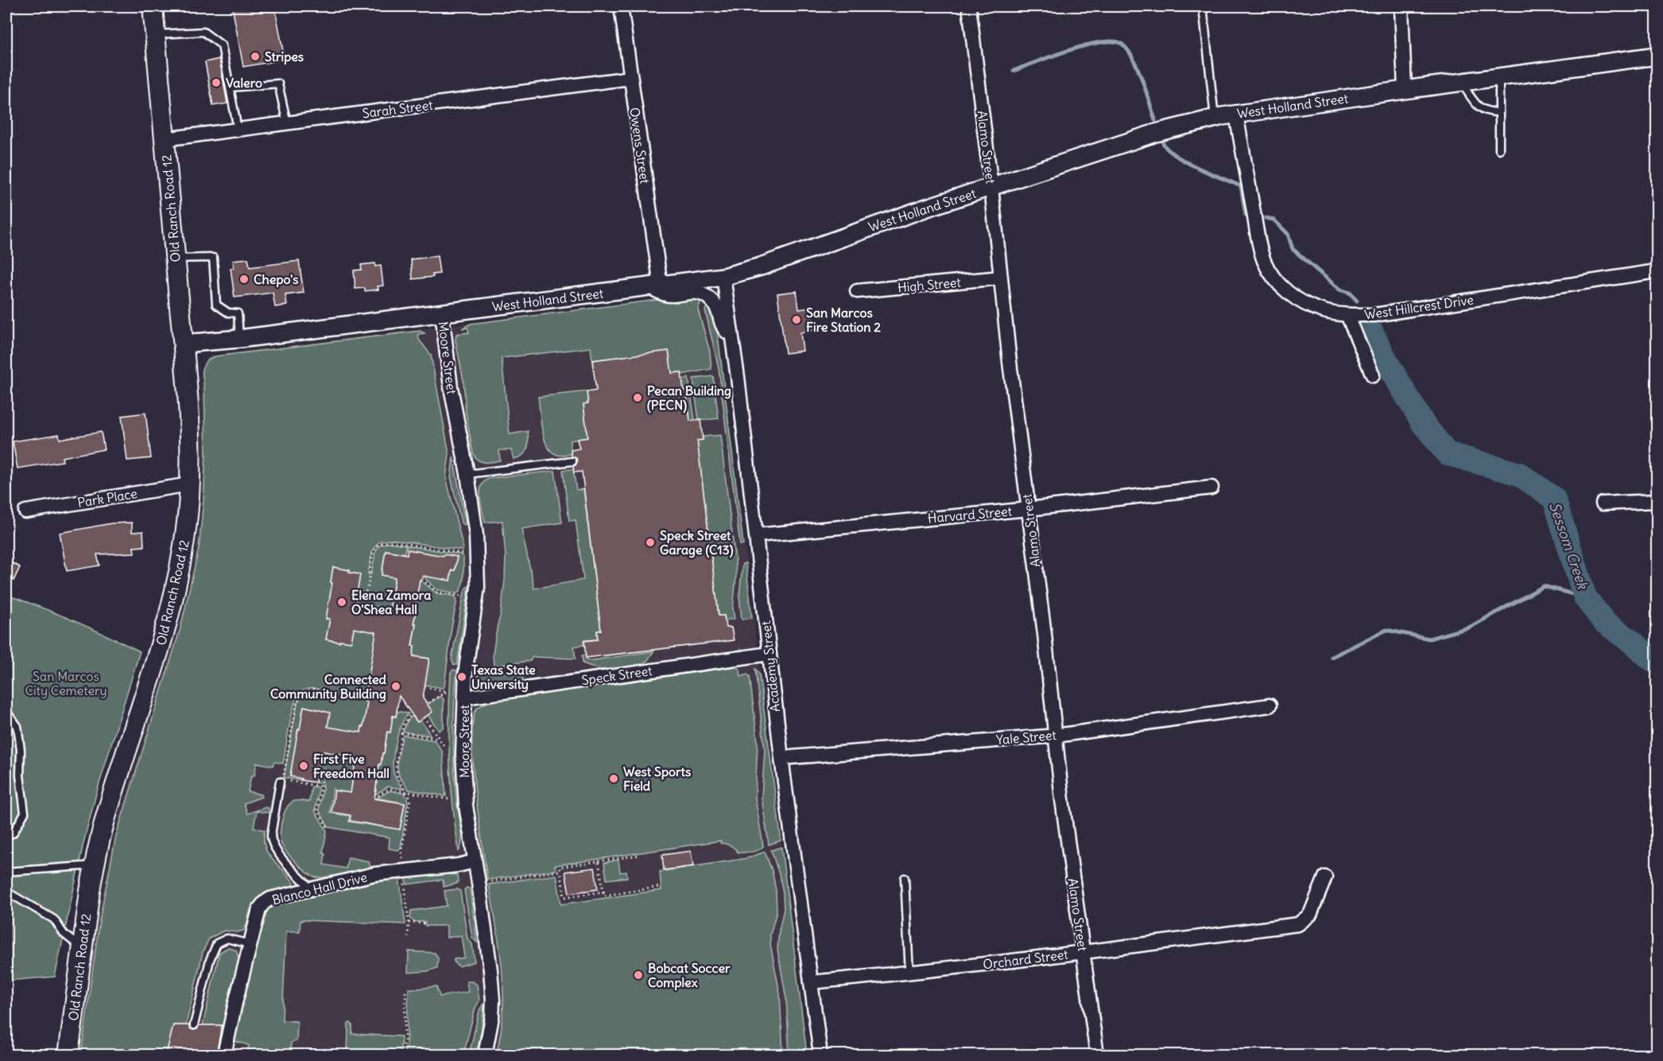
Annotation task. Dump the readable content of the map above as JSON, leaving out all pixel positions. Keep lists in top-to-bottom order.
{
  "streets": {
    "main road": ["Old Ranch Road 12"],
    "street": [
      "West Holland Street",
      "Sarah Street",
      "Owens Street",
      "Alamo Street",
      "High Street",
      "West Hillcrest Drive",
      "Moore Street",
      "Park Place",
      "Harvard Street",
      "Academy Street",
      "Speck Street",
      "Yale Street",
      "Blanco Hall Drive",
      "Orchard Street"
    ]
  },
  "crossings": [
    ["West Holland Street", "Owens Street"],
    ["West Holland Street", "Alamo Street"],
    ["West Holland Street", "Old Ranch Road 12"],
    ["West Holland Street", "West Hillcrest Drive"],
    ["West Holland Street", "Moore Street"],
    ["West Holland Street", "Academy Street"],
    ["Sarah Street", "Owens Street"],
    ["Sarah Street", "Old Ranch Road 12"],
    ["Alamo Street", "High Street"],
    ["Alamo Street", "Harvard Street"],
    ["Alamo Street", "Yale Street"],
    ["Alamo Street", "Orchard Street"],
    ["Old Ranch Road 12", "Park Place"],
    ["Moore Street", "Speck Street"],
    ["Moore Street", "Blanco Hall Drive"],
    ["Harvard Street", "Academy Street"],
    ["Academy Street", "Speck Street"],
    ["Academy Street", "Yale Street"],
    ["Academy Street", "Orchard Street"]
  ],
  "water": ["Sessom Creek"],
  "parks": ["San Marcos City Cemetery"],
  "places": [
    "Stripes",
    "Valero",
    "Chepo's",
    "San Marcos Fire Station 2",
    "Pecan Building (PECN)",
    "Speck Street Garage (C13)",
    "Elena Zamora O'Shea Hall",
    "Texas State University",
    "Connected Community Building",
    "First Five Freedom Hall",
    "West Sports Field",
    "Bobcat Soccer Complex"
  ]
}
